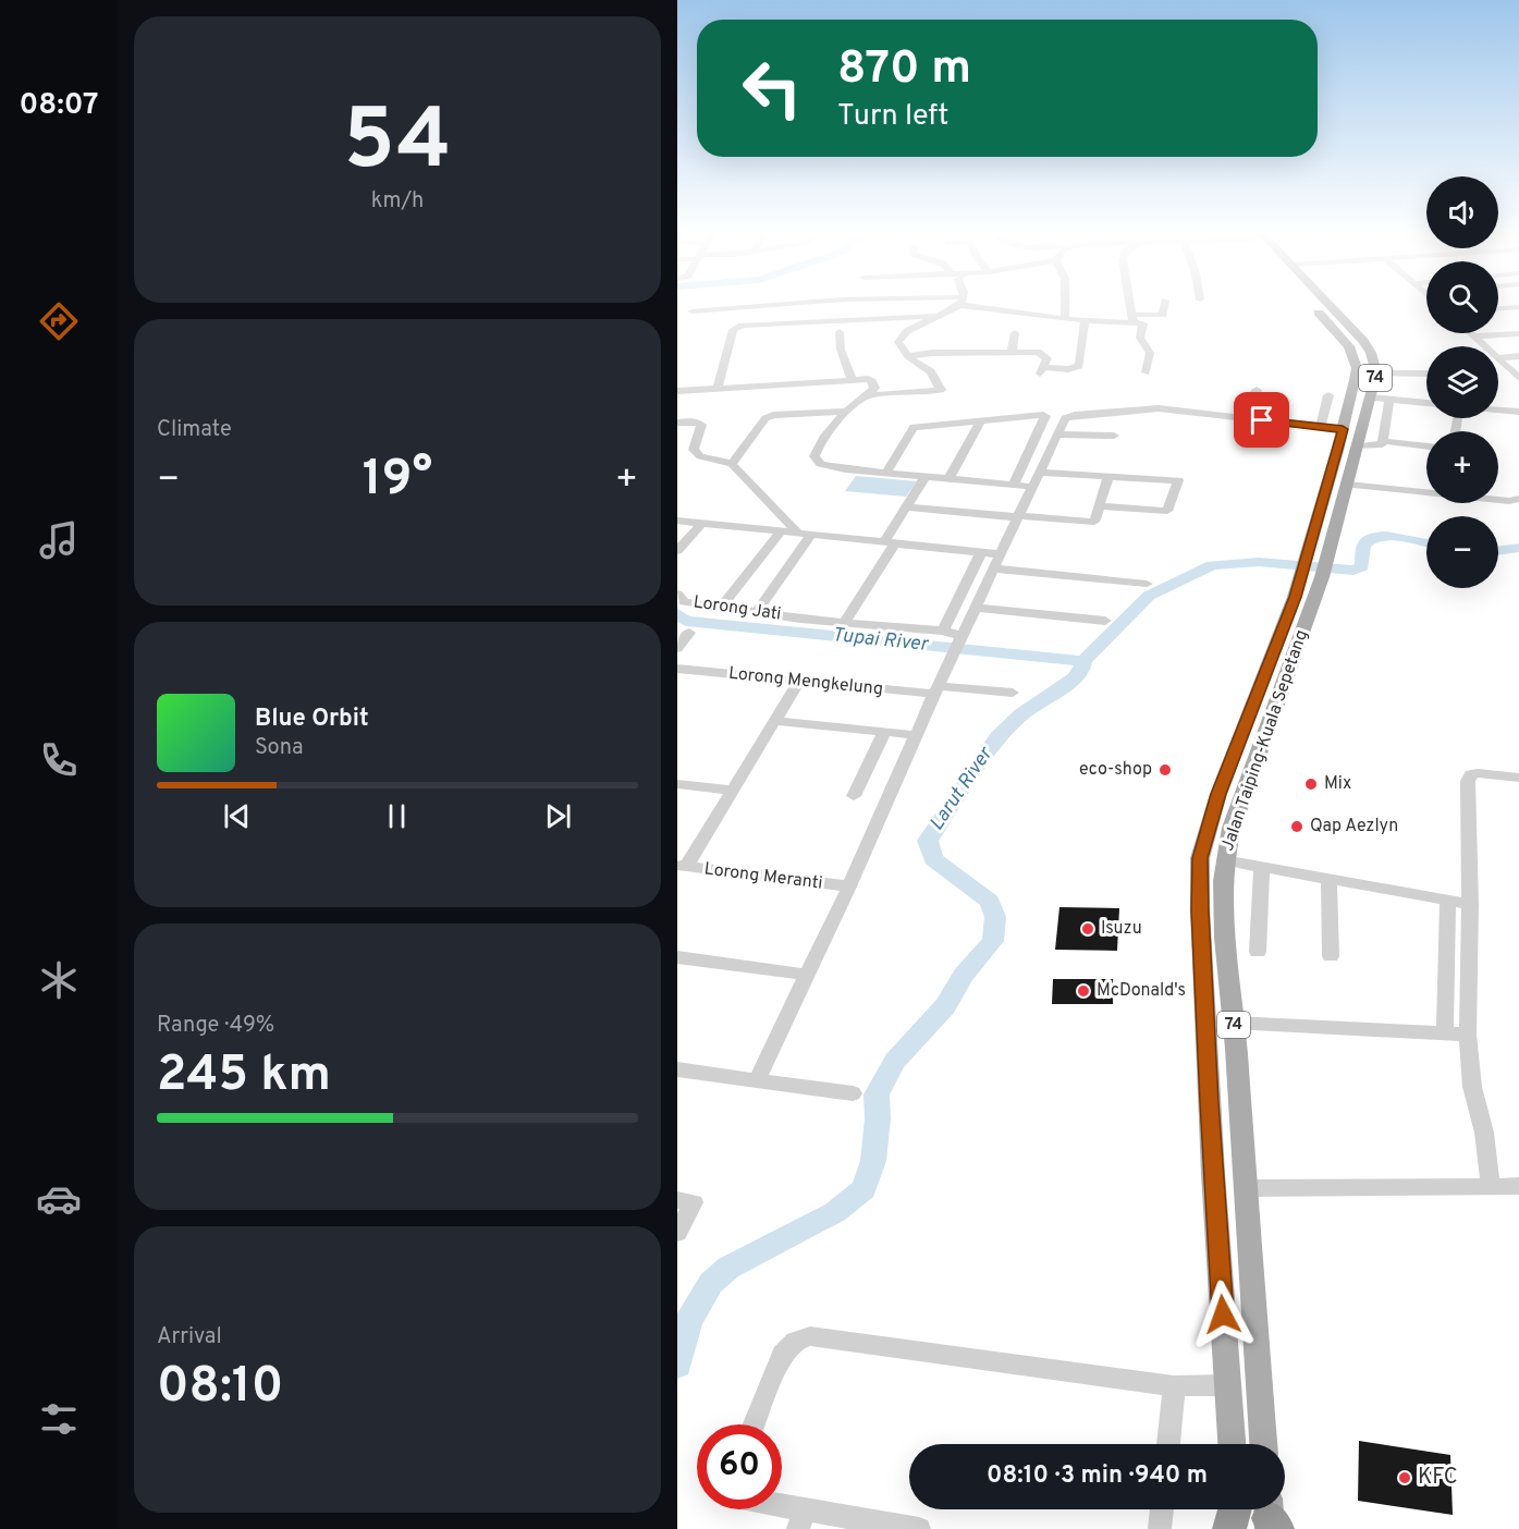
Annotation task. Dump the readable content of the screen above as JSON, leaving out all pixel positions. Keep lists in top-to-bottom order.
{
  "streets": {
    "main road": ["74", "Jalan Taiping-Kuala Sepetang"],
    "street": ["Lorong Jati", "Lorong Mengkelung", "Lorong Meranti"]
  },
  "crossings": [
    ["74", "Jalan Taiping-Kuala Sepetang"]
  ],
  "water": ["Tupai River", "Larut River"],
  "places": [
    "eco-shop",
    "Mix",
    "Qap Aezlyn",
    "Isuzu",
    "McDonald's",
    "KFC"
  ],
  "page": {
    "tabs": "08:07",
    "tile": [
      ["54", "km/h"],
      "Climate",
      ["Range · 49%", "245 km"],
      ["Arrival", "08:10"]
    ],
    "turn": ["870 m", "Turn left"],
    "map_buttons": ["+", "−"],
    "heat": ["−", "19°", "+"],
    "song": ["Blue Orbit", "Sona"],
    "limit": "60",
    "trip": "08:10 · 3 min · 940 m"
  }
}
